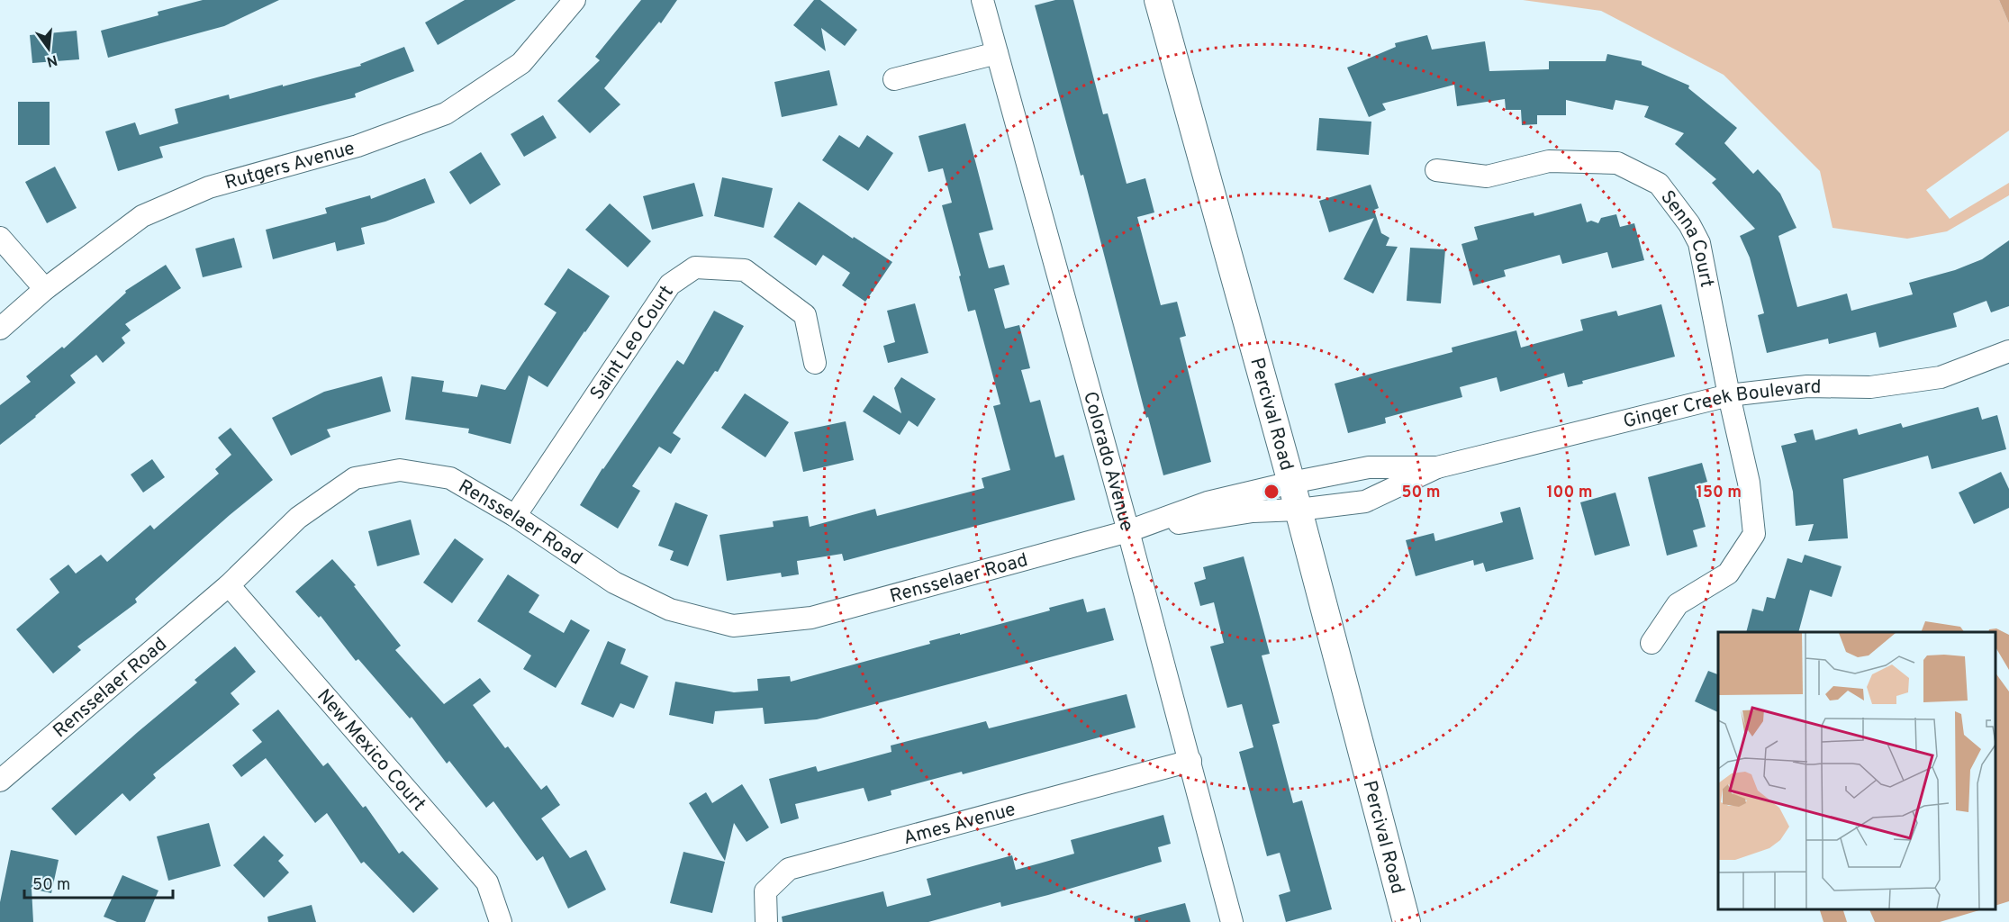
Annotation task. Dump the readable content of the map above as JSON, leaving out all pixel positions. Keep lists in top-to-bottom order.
{
  "streets": {
    "street": [
      "Rutgers Avenue",
      "Senna Court",
      "Saint Leo Court",
      "Ginger Creek Boulevard",
      "Percival Road",
      "Colorado Avenue",
      "Rensselaer Road",
      "New Mexico Court",
      "Ames Avenue"
    ]
  },
  "crossings": [
    ["Senna Court", "Ginger Creek Boulevard"],
    ["Saint Leo Court", "Rensselaer Road"],
    ["Ginger Creek Boulevard", "Percival Road"],
    ["Ginger Creek Boulevard", "Rensselaer Road"],
    ["Percival Road", "Rensselaer Road"],
    ["Colorado Avenue", "Rensselaer Road"],
    ["Colorado Avenue", "Ames Avenue"],
    ["Rensselaer Road", "New Mexico Court"]
  ],
  "scale_bar": "50 m",
  "north": "bottom",
  "rings": ["50 m", "100 m", "150 m"]
}
